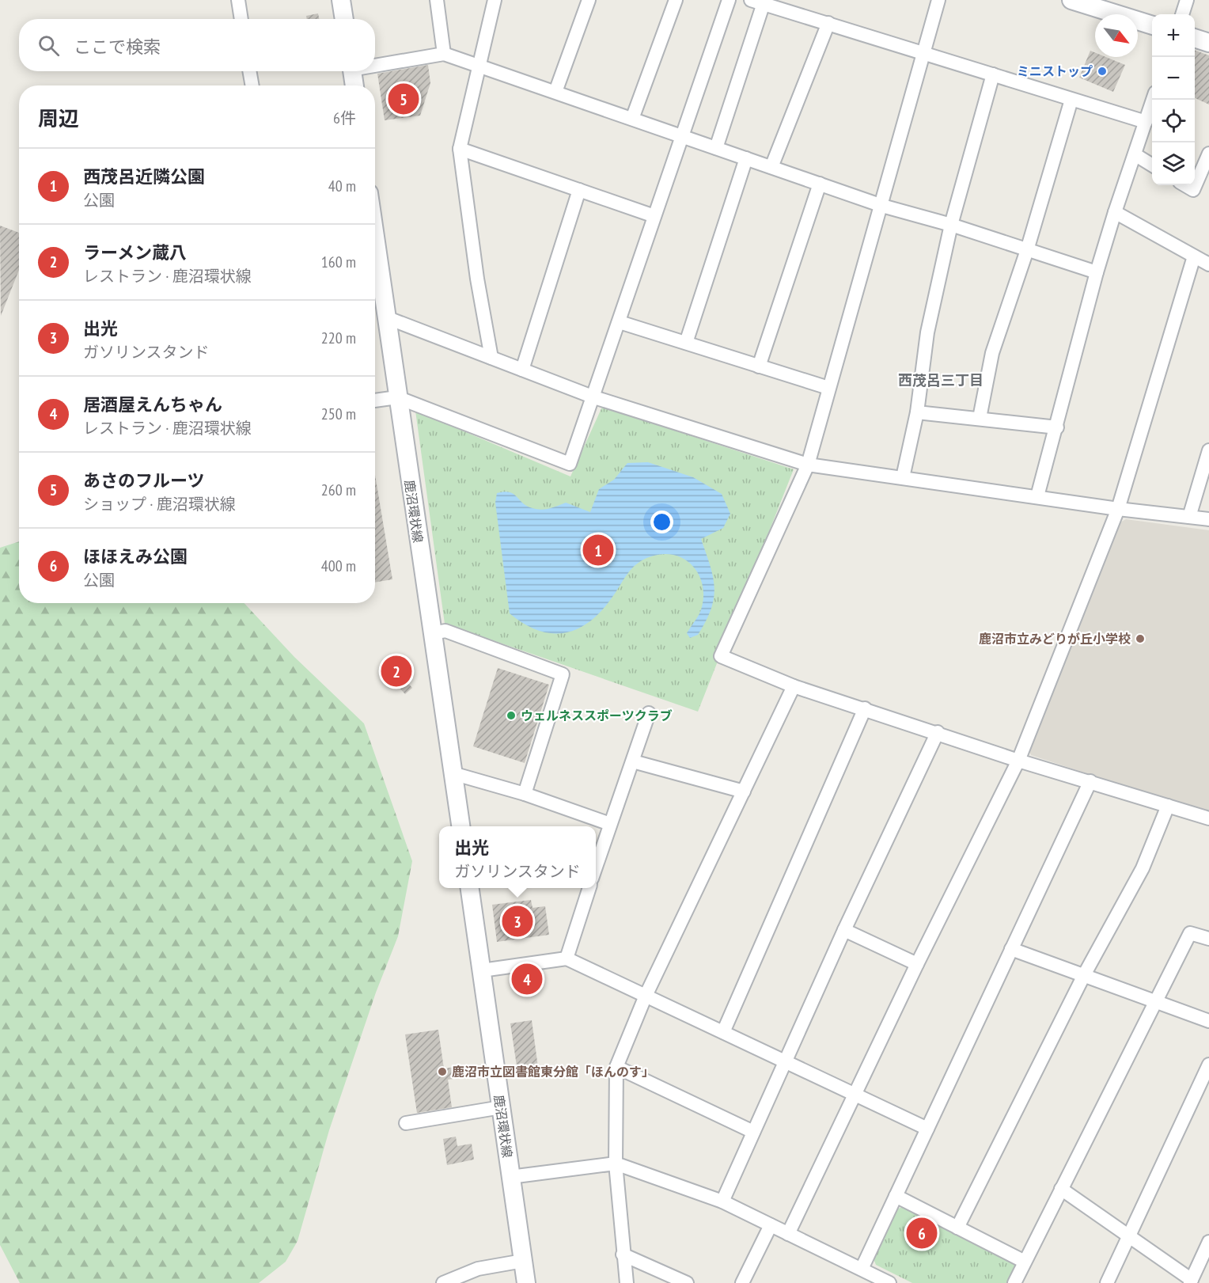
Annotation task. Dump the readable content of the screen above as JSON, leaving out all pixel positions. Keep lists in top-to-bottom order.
{
  "streets": {
    "main road": ["鹿沼環状線"]
  },
  "districts": ["西茂呂三丁目"],
  "places": [
    "ミニストップ",
    "鹿沼市立みどりが丘小学校",
    "ウェルネススポーツクラブ",
    "鹿沼市立図書館東分館「ほんのす」"
  ],
  "north": "bottom right",
  "page": {
    "map_buttons": ["+", "−"],
    "search": "ここで検索",
    "pins": [
      "5",
      "1",
      "2",
      "3",
      "4",
      "6"
    ],
    "heading": ["周辺", "6件"],
    "list": [
      {
        "mark": "1",
        "name": "西茂呂近隣公園",
        "note": "公園",
        "value": "40 m"
      },
      {
        "mark": "2",
        "name": "ラーメン蔵八",
        "note": "レストラン · 鹿沼環状線",
        "value": "160 m"
      },
      {
        "mark": "3",
        "name": "出光",
        "note": "ガソリンスタンド",
        "value": "220 m"
      },
      {
        "mark": "4",
        "name": "居酒屋えんちゃん",
        "note": "レストラン · 鹿沼環状線",
        "value": "250 m"
      },
      {
        "mark": "5",
        "name": "あさのフルーツ",
        "note": "ショップ · 鹿沼環状線",
        "value": "260 m"
      },
      {
        "mark": "6",
        "name": "ほほえみ公園",
        "note": "公園",
        "value": "400 m"
      }
    ],
    "popup": ["出光", "ガソリンスタンド"]
  }
}
